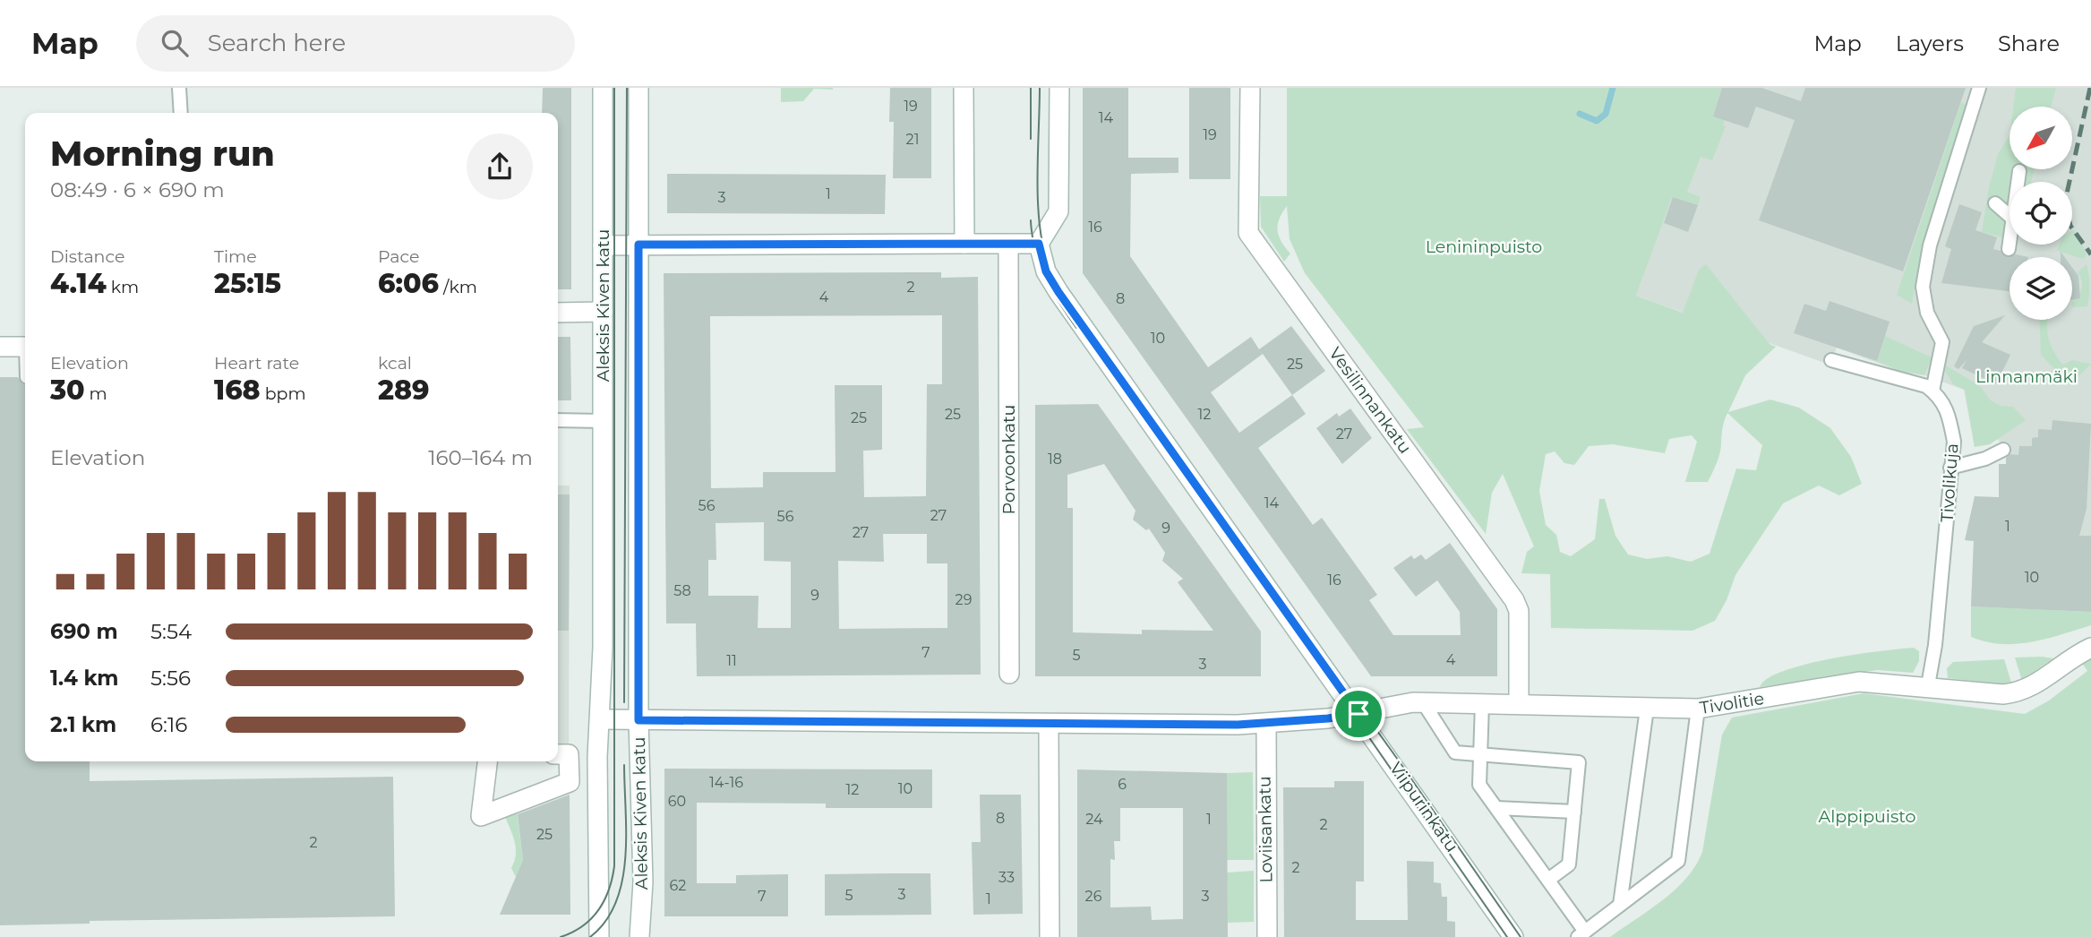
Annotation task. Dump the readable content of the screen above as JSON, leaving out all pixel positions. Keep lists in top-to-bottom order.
{
  "streets": {
    "street": [
      "Aleksis Kiven katu",
      "Vesilinnankatu",
      "Porvoonkatu",
      "Tivolitie",
      "Viipurinkatu",
      "Loviisankatu"
    ],
    "lane": ["Tivolikuja"]
  },
  "crossings": [
    ["Aleksis Kiven katu", "Tivolitie"],
    ["Vesilinnankatu", "Tivolitie"],
    ["Tivolikuja", "Tivolitie"],
    ["Tivolitie", "Viipurinkatu"],
    ["Tivolitie", "Loviisankatu"]
  ],
  "parks": ["Lenininpuisto", "Linnanmäki", "Alppipuisto"],
  "house_numbers": [
    "19",
    "14",
    "19",
    "21",
    "1",
    "3",
    "16",
    "2",
    "4",
    "8",
    "10",
    "25",
    "25",
    "12",
    "25",
    "27",
    "18",
    "14",
    "56",
    "27",
    "56",
    "1",
    "9",
    "27",
    "10",
    "16",
    "58",
    "9",
    "29",
    "7",
    "5",
    "4",
    "11",
    "3",
    "14-16",
    "6",
    "10",
    "12",
    "60",
    "8",
    "24",
    "1",
    "2",
    "25",
    "2",
    "2",
    "33",
    "62",
    "3",
    "5",
    "7",
    "26",
    "3",
    "1"
  ],
  "north": "bottom left",
  "page": {
    "header": "Map",
    "search": "Search here",
    "nav": ["Map", "Layers", "Share"],
    "heading": ["Morning run", "08:49 · 6 × 690 m"],
    "stats": [
      ["Distance", "4.14 km"],
      ["Time", "25:15"],
      ["Pace", "6:06 /km"],
      ["Elevation", "30 m"],
      ["Heart rate", "168 bpm"],
      ["kcal", "289"]
    ],
    "chart": ["Elevation", "160–164 m"],
    "list": [
      {
        "name": "690 m",
        "note": "5:54"
      },
      {
        "name": "1.4 km",
        "note": "5:56"
      },
      {
        "name": "2.1 km",
        "note": "6:16"
      }
    ]
  }
}
